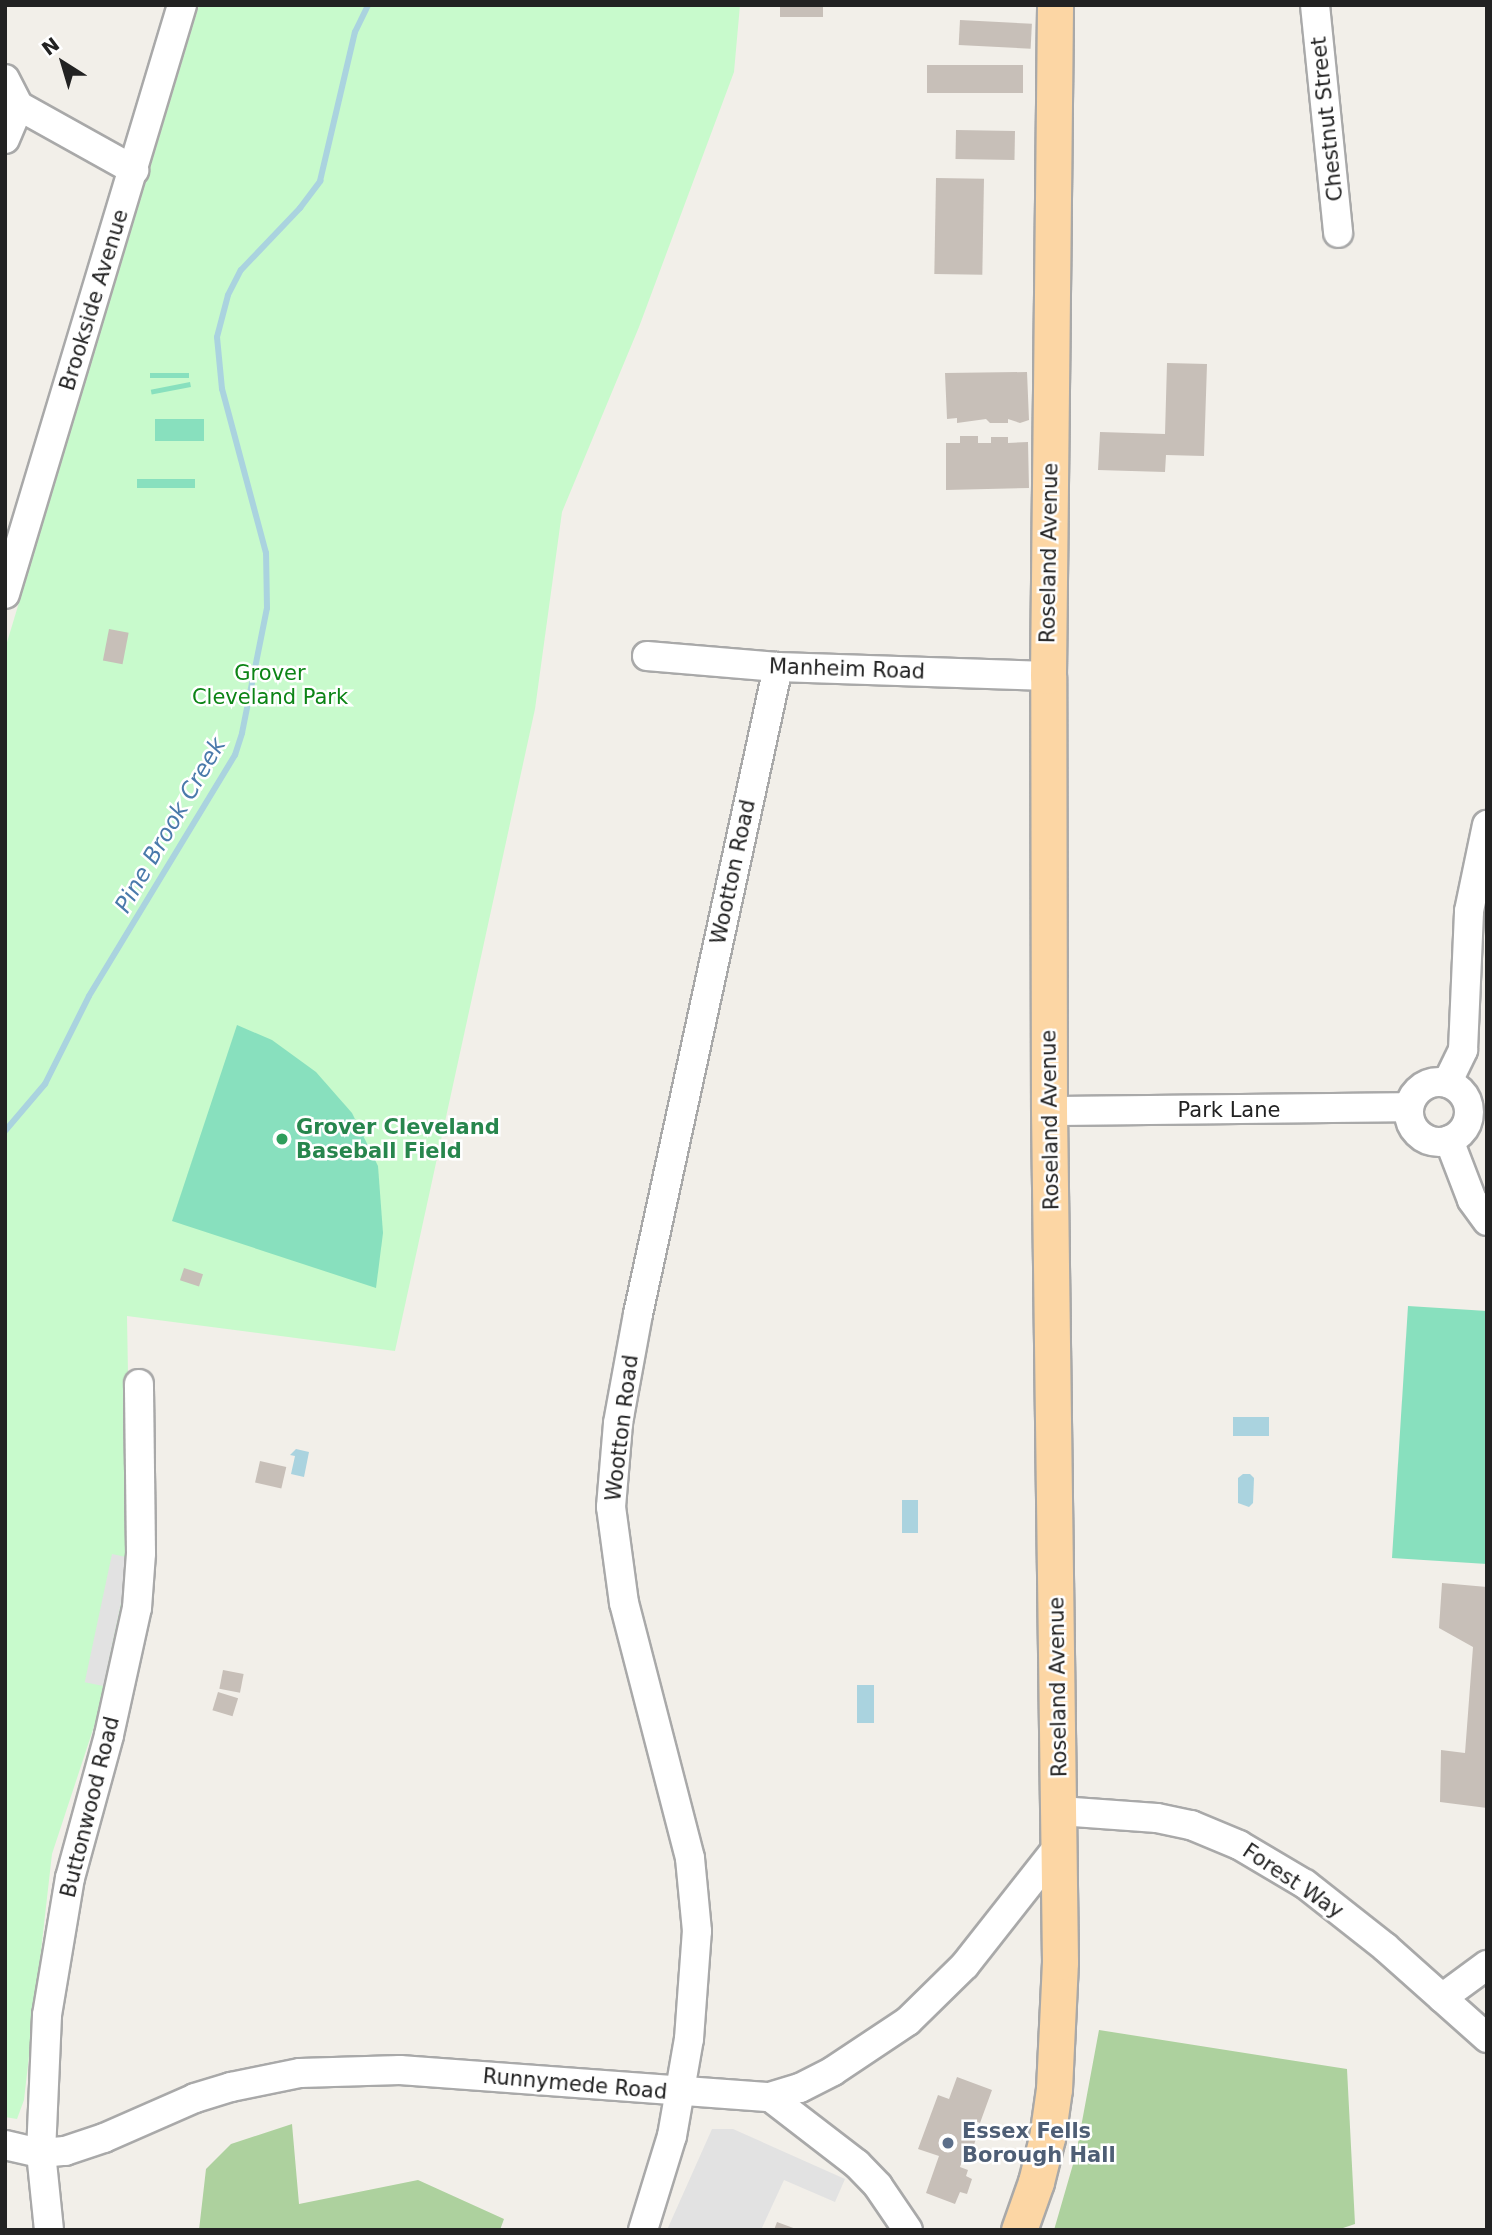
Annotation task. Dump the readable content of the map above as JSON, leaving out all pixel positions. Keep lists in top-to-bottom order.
{
  "streets": {
    "main road": ["Roseland Avenue"],
    "street": [
      "Chestnut Street",
      "Brookside Avenue",
      "Manheim Road",
      "Wootton Road",
      "Park Lane",
      "Buttonwood Road",
      "Forest Way",
      "Runnymede Road"
    ]
  },
  "crossings": [
    ["Roseland Avenue", "Manheim Road"],
    ["Roseland Avenue", "Park Lane"],
    ["Roseland Avenue", "Forest Way"],
    ["Roseland Avenue", "Runnymede Road"],
    ["Manheim Road", "Wootton Road"],
    ["Wootton Road", "Runnymede Road"],
    ["Buttonwood Road", "Runnymede Road"]
  ],
  "water": ["Pine Brook Creek"],
  "parks": ["Grover Cleveland Park"],
  "places": ["Grover Cleveland Baseball Field", "Essex Fells Borough Hall"],
  "north": "top left"
}
